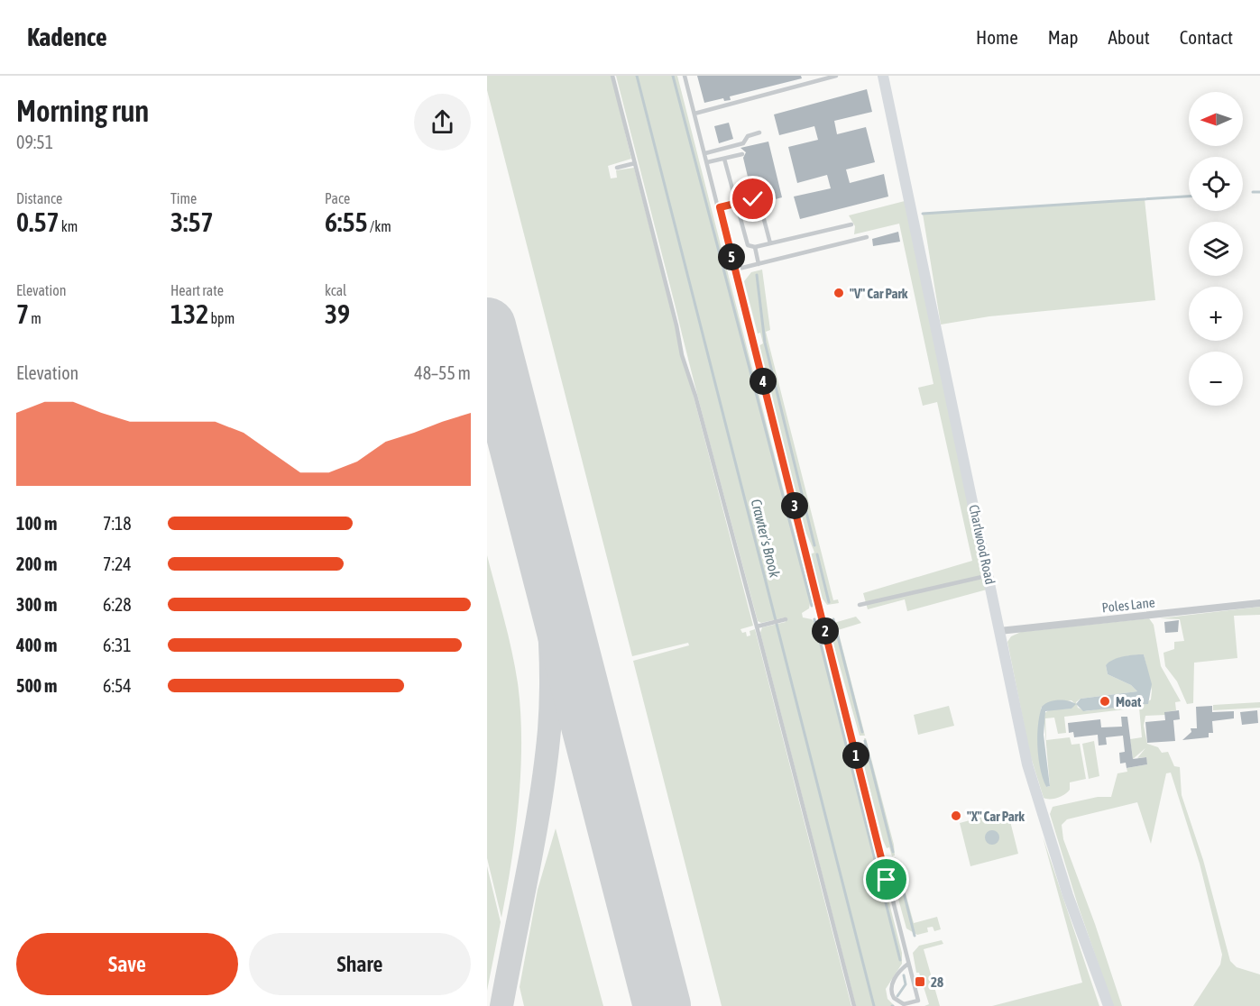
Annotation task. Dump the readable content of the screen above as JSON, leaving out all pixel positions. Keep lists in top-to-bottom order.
{
  "streets": {
    "street": ["Charlwood Road", "Poles Lane"]
  },
  "crossings": [
    ["Charlwood Road", "Poles Lane"]
  ],
  "water": ["Crawter's Brook"],
  "places": {
    "other": ["\"V\" Car Park", "Moat", "\"X\" Car Park"],
    "transit": ["28"]
  },
  "north": "left",
  "page": {
    "header": "Kadence",
    "nav": [
      "Home",
      "Map",
      "About",
      "Contact"
    ],
    "heading": ["Morning run", "09:51"],
    "map_buttons": ["+", "−"],
    "stats": [
      ["Distance", "0.57 km"],
      ["Time", "3:57"],
      ["Pace", "6:55 /km"],
      ["Elevation", "7 m"],
      ["Heart rate", "132 bpm"],
      ["kcal", "39"]
    ],
    "pins": [
      "5",
      "4",
      "3",
      "2",
      "1"
    ],
    "chart": ["Elevation", "48–55 m"],
    "list": [
      {
        "name": "100 m",
        "note": "7:18"
      },
      {
        "name": "200 m",
        "note": "7:24"
      },
      {
        "name": "300 m",
        "note": "6:28"
      },
      {
        "name": "400 m",
        "note": "6:31"
      },
      {
        "name": "500 m",
        "note": "6:54"
      }
    ],
    "buttons": ["Save", "Share"]
  }
}
